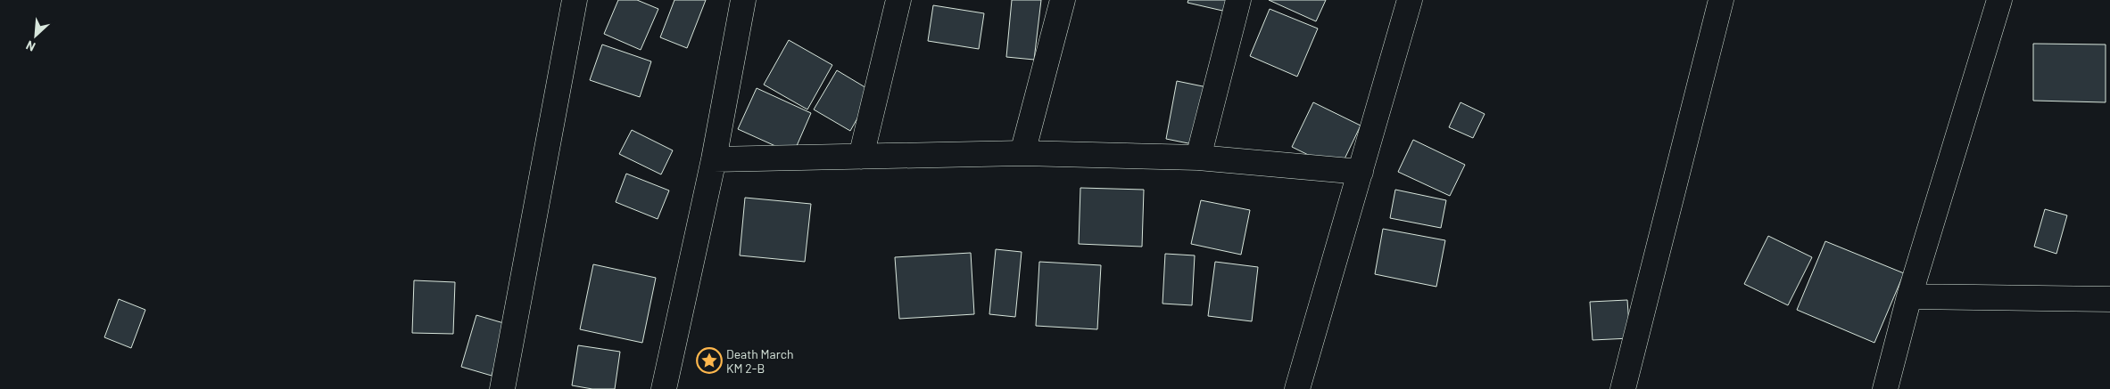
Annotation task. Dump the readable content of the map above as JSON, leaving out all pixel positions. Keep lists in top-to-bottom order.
{
  "places": {
    "place": ["Death March KM 2-B"]
  },
  "north": "bottom left"
}
